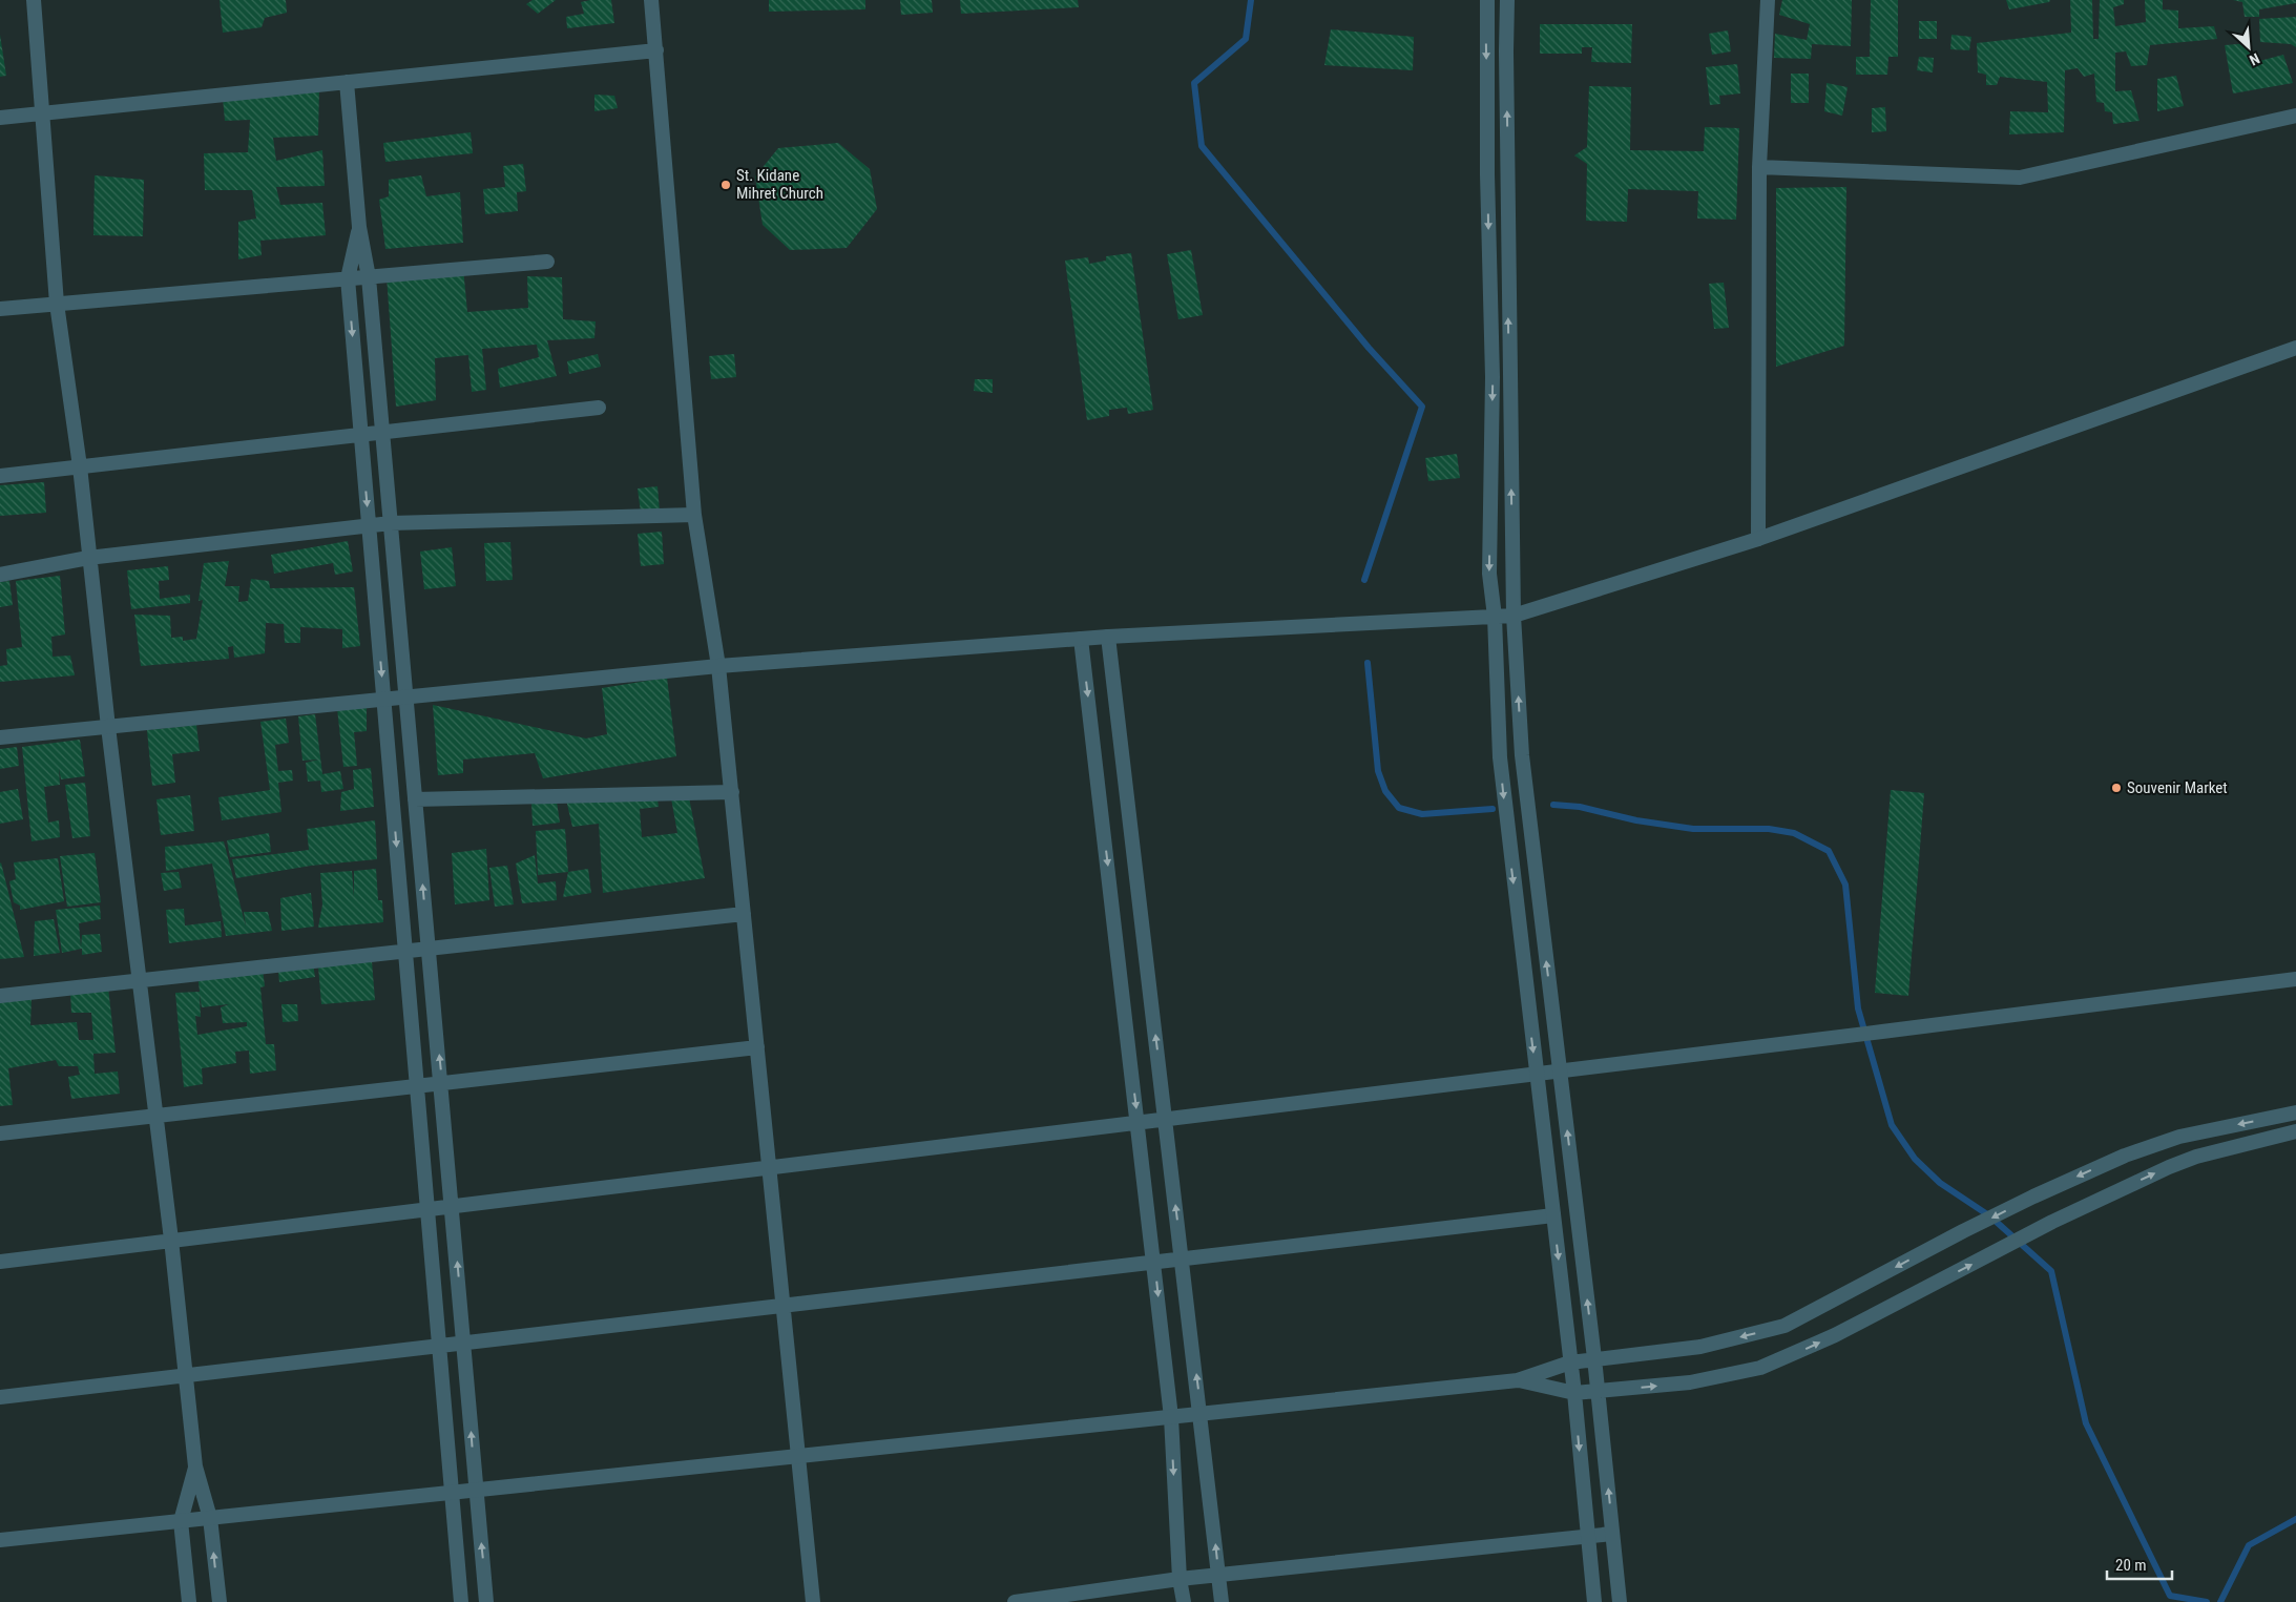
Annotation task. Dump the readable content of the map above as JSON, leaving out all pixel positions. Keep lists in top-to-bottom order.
{
  "places": ["St. Kidane Mihret Church", "Souvenir Market"],
  "scale_bar": "20 m",
  "north": "bottom right"
}
